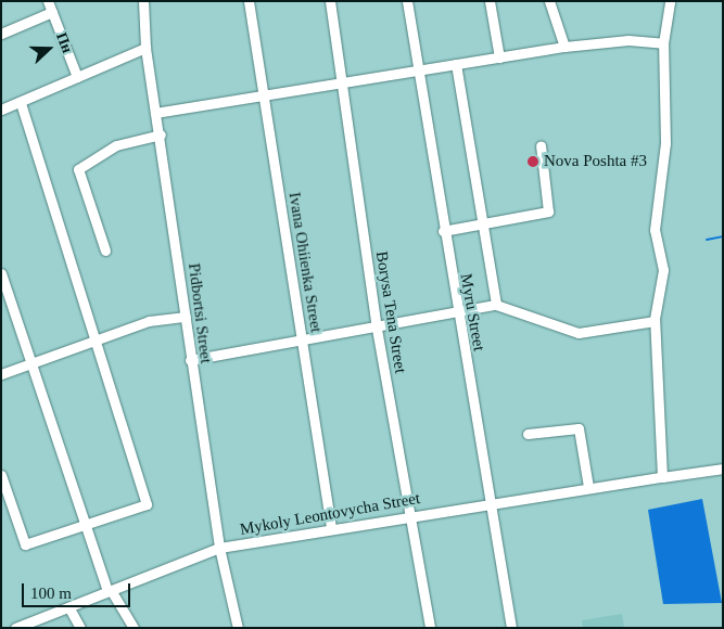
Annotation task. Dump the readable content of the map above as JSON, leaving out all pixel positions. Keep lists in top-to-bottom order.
{
  "streets": {
    "street": [
      "Ivana Ohiienka Street",
      "Borysa Tena Street",
      "Myru Street",
      "Pidbortsi Street",
      "Mykoly Leontovycha Street"
    ]
  },
  "crossings": [
    ["Ivana Ohiienka Street", "Mykoly Leontovycha Street"],
    ["Borysa Tena Street", "Mykoly Leontovycha Street"],
    ["Myru Street", "Mykoly Leontovycha Street"],
    ["Pidbortsi Street", "Mykoly Leontovycha Street"]
  ],
  "places": ["Nova Poshta #3"],
  "scale_bar": "100 m",
  "north": "right"
}
